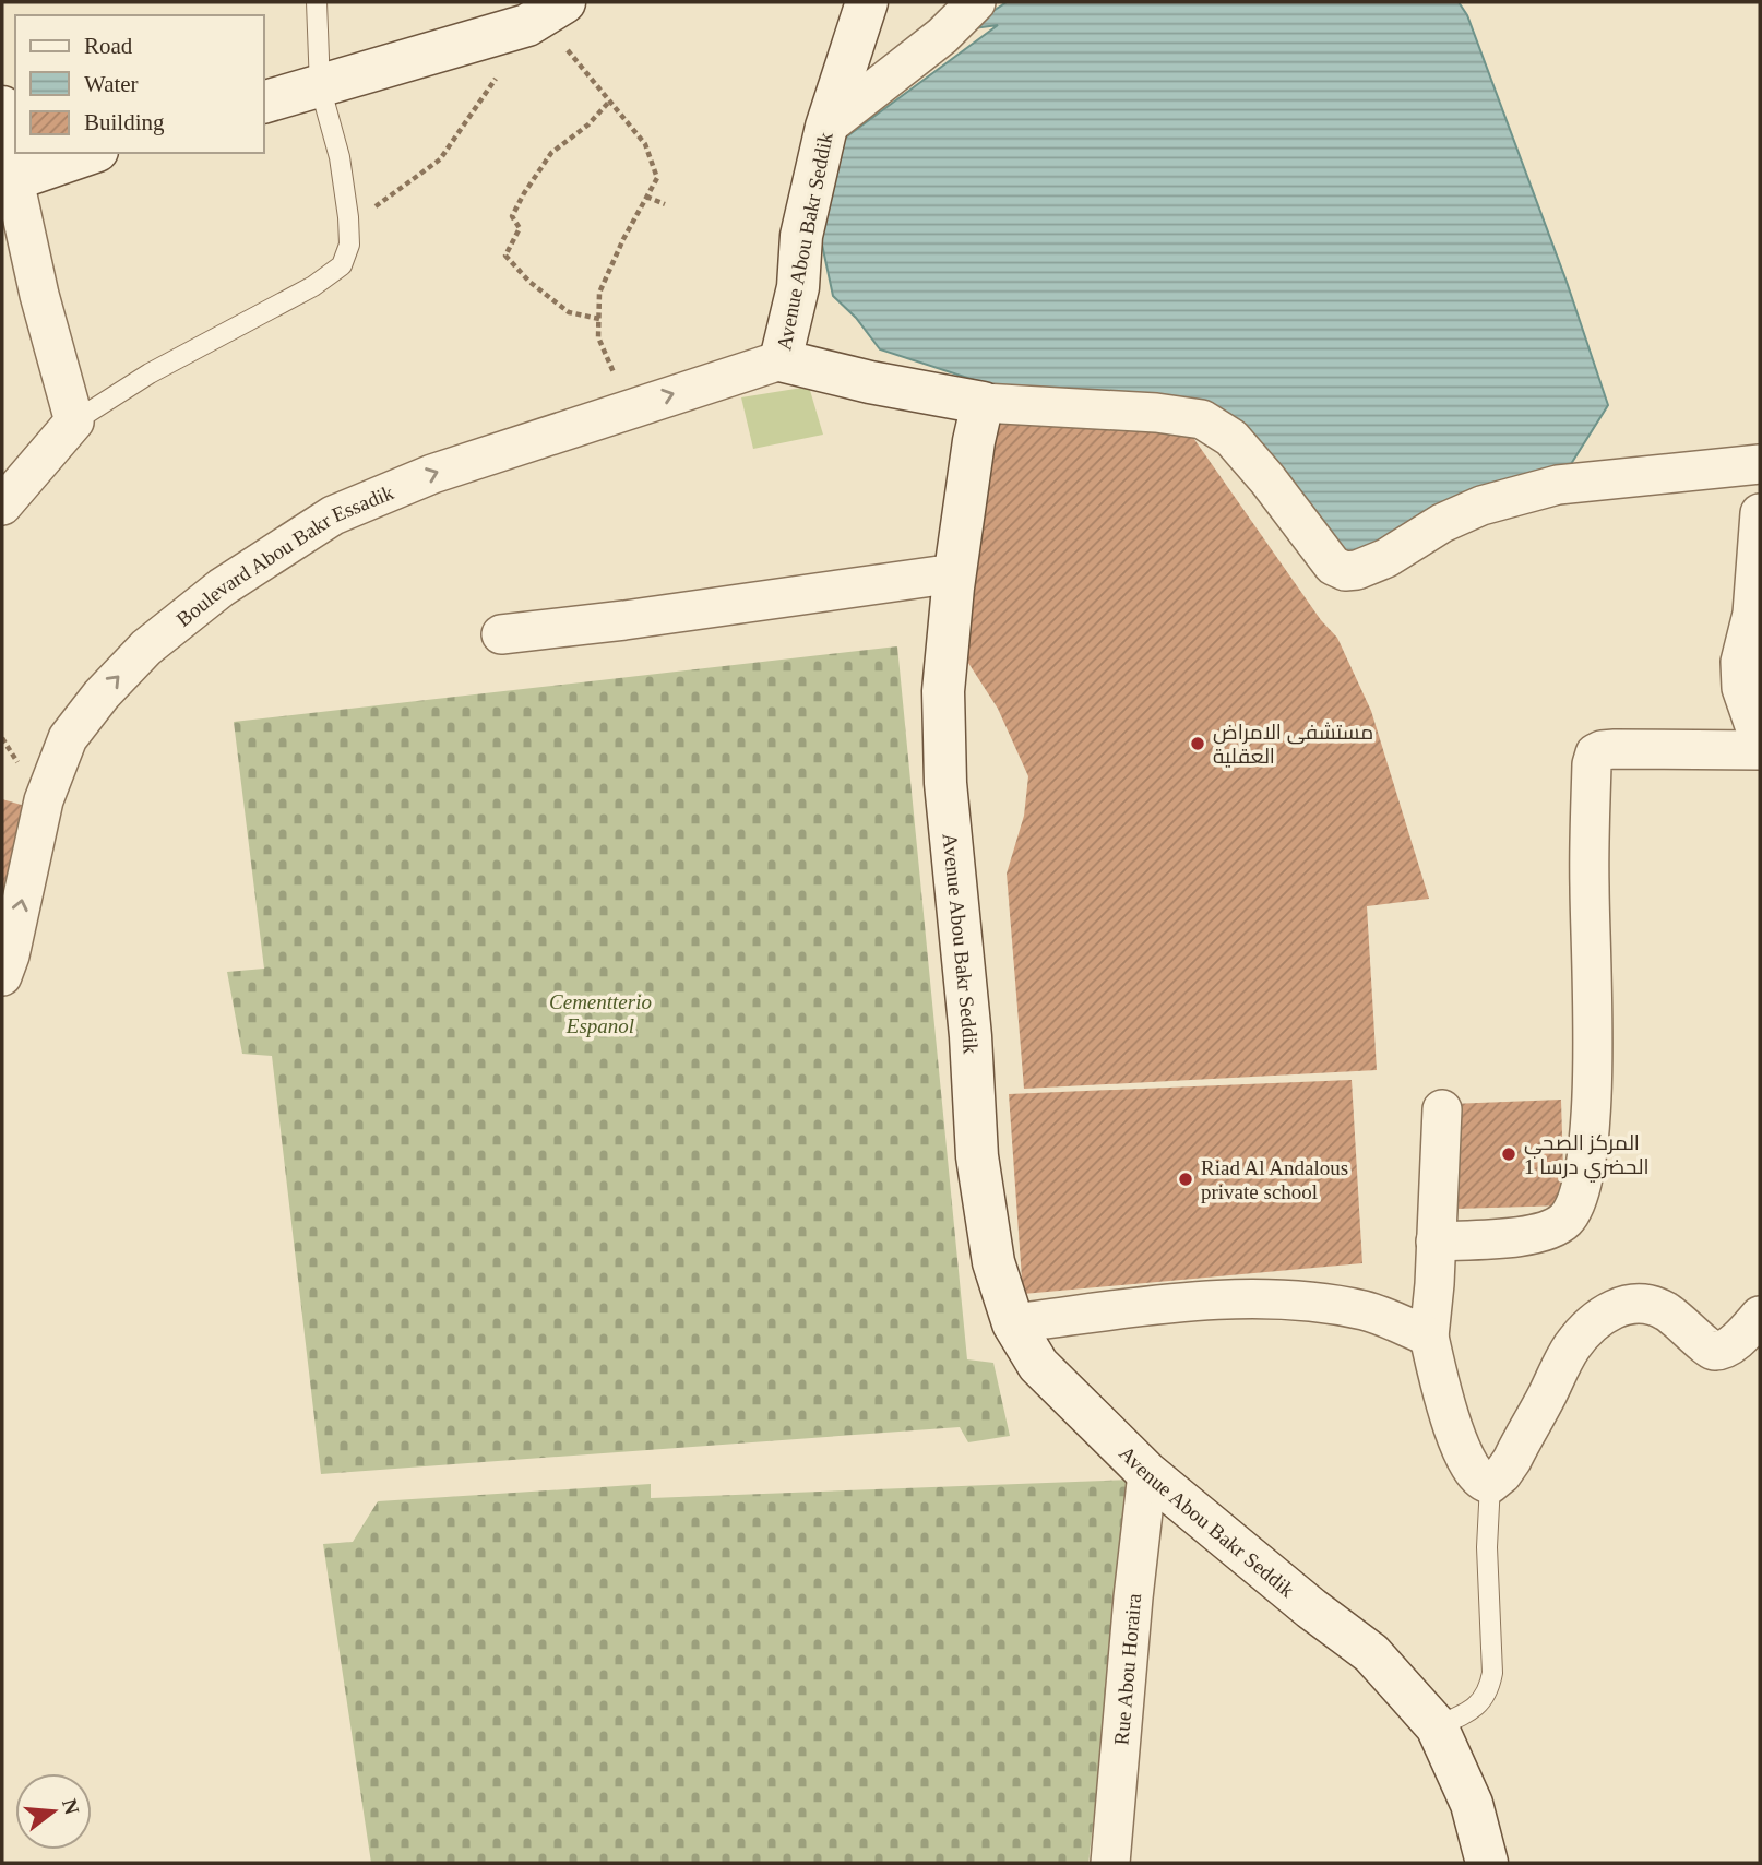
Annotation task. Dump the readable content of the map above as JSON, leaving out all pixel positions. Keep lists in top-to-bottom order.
{
  "streets": {
    "street": ["Avenue Abou Bakr Seddik", "Boulevard Abou Bakr Essadik", "Rue Abou Horaira"]
  },
  "crossings": [
    ["Avenue Abou Bakr Seddik", "Boulevard Abou Bakr Essadik"],
    ["Avenue Abou Bakr Seddik", "Rue Abou Horaira"]
  ],
  "one_way": ["Boulevard Abou Bakr Essadik"],
  "parks": ["Cementterio Espanol"],
  "places": ["مستشفى الامراض العقلية", "المركز الصحي الحضري درسا 1", "Riad Al Andalous private school"],
  "legend": ["Road", "Water", "Building"],
  "north": "right"
}
